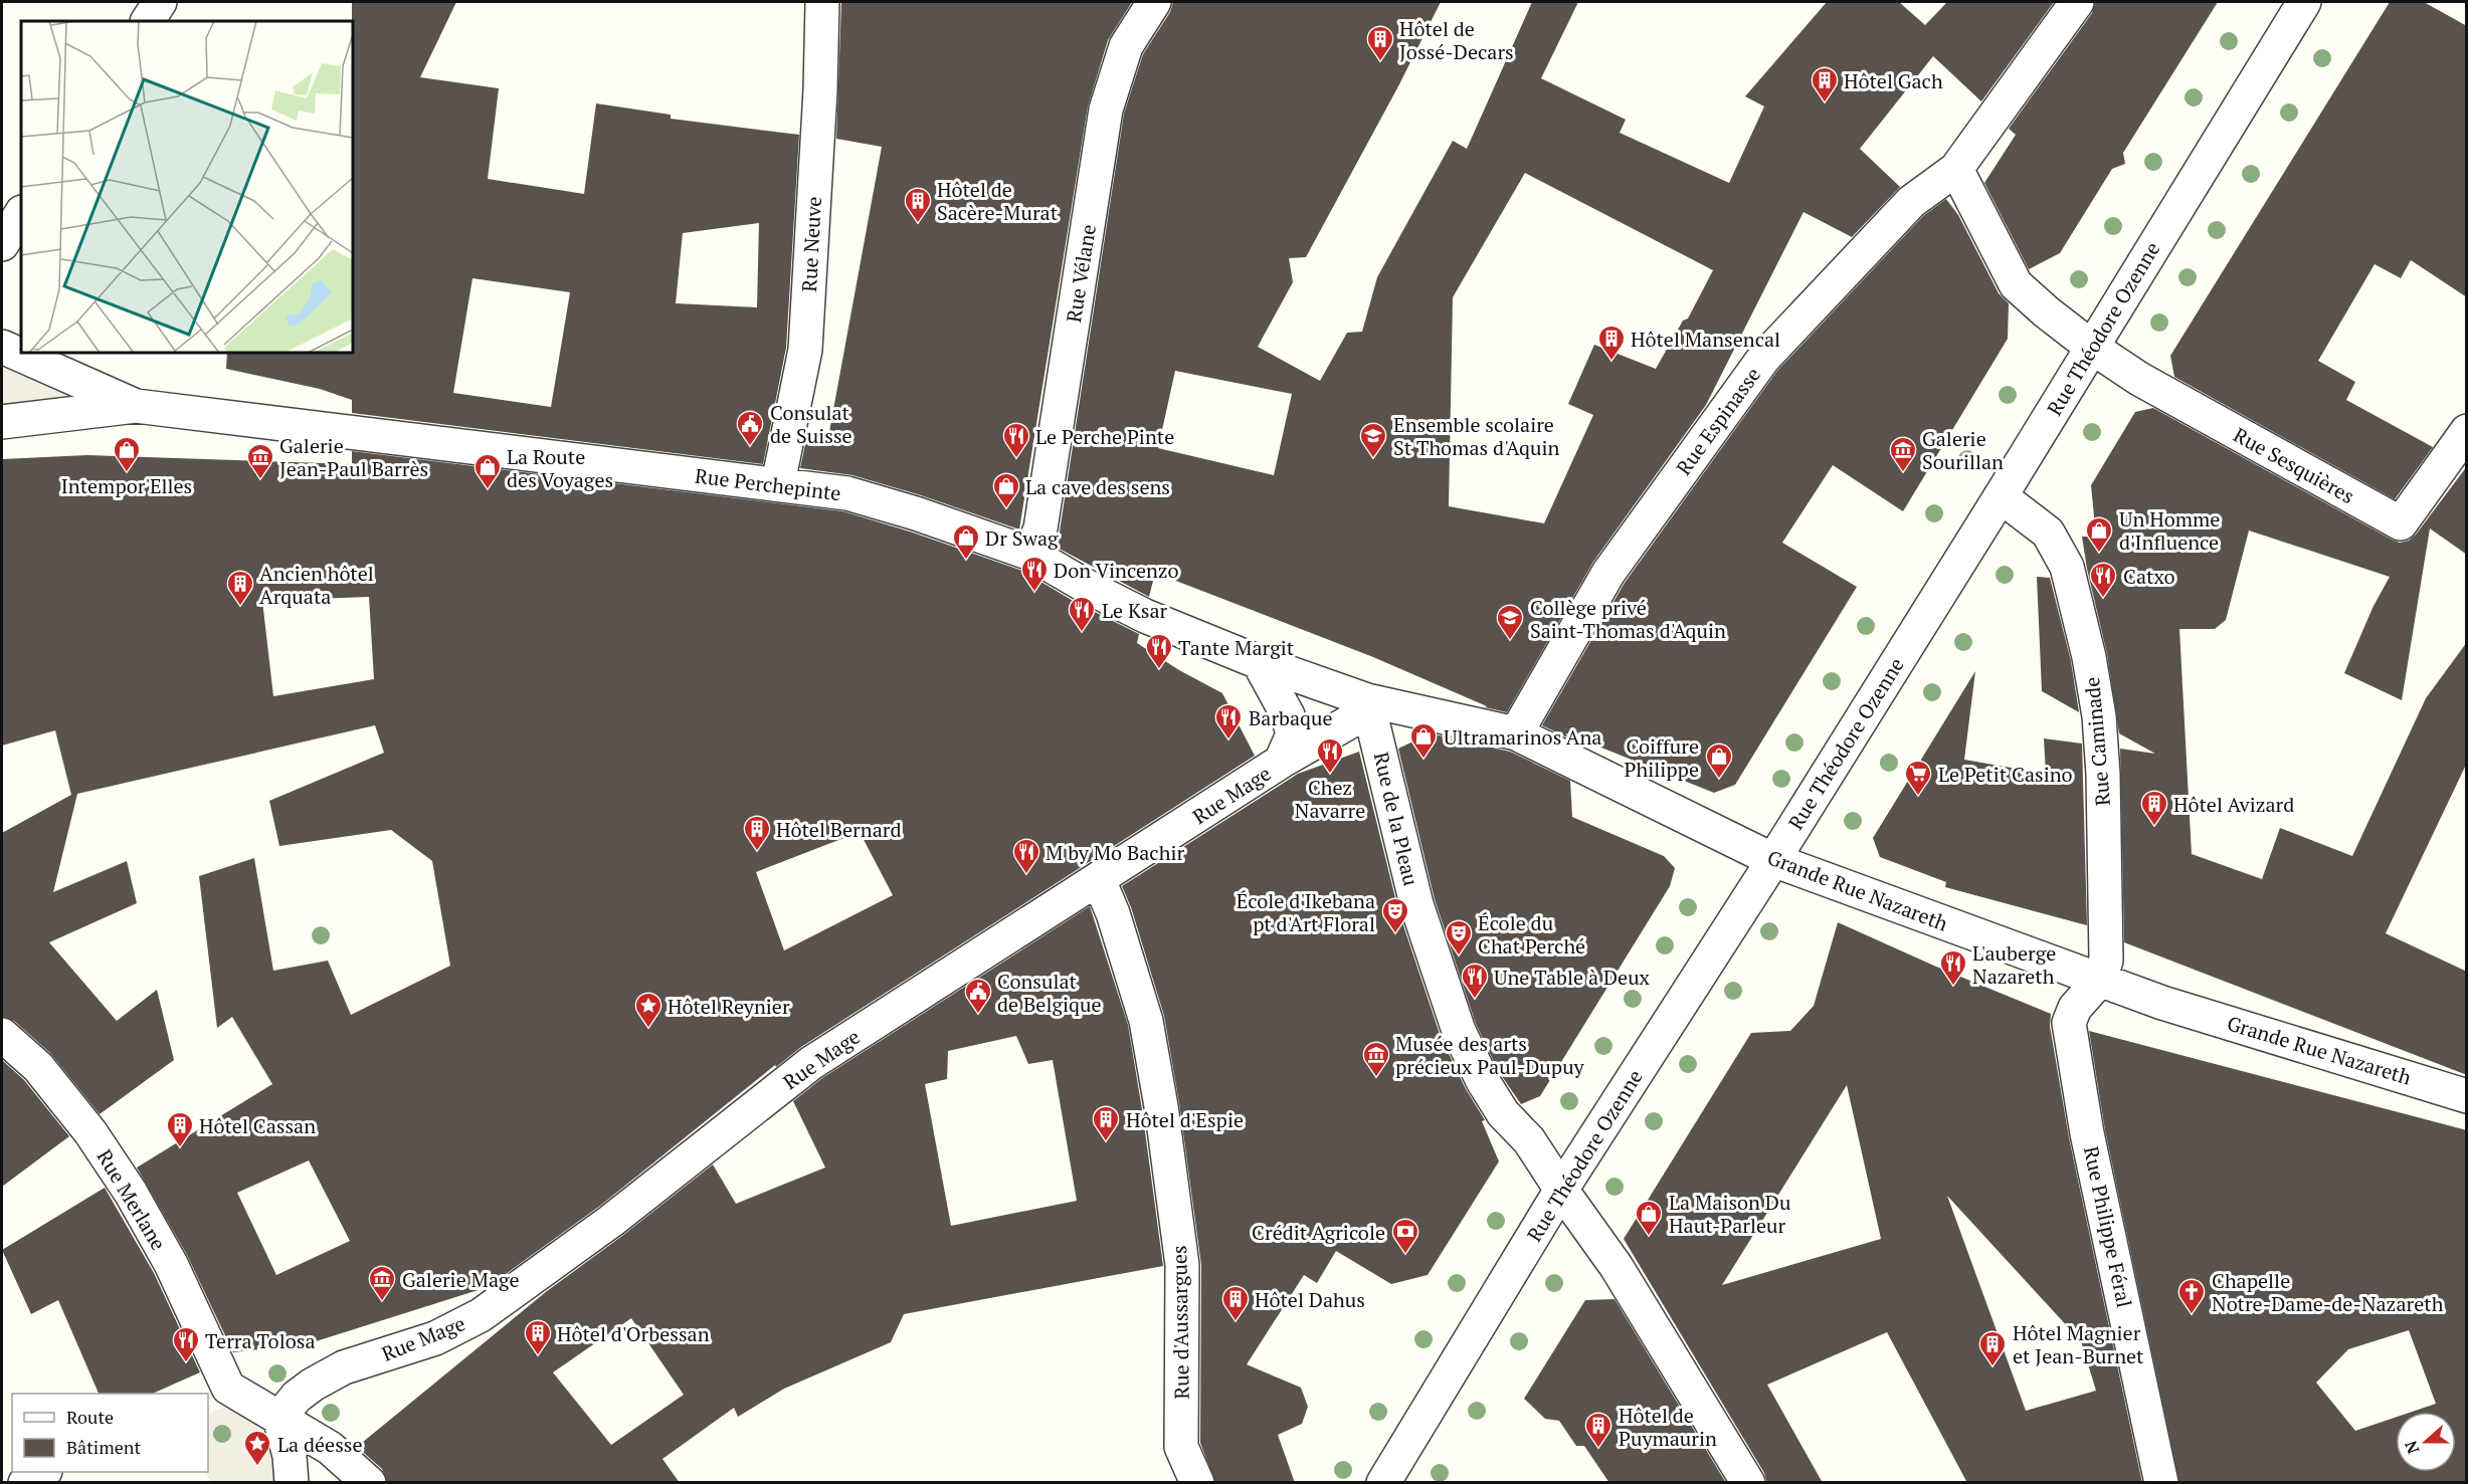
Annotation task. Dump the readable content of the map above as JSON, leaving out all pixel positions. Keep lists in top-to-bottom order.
{
  "streets": {
    "street": [
      "Rue Neuve",
      "Rue Vélane",
      "Rue Théodore Ozenne",
      "Rue Espinasse",
      "Rue Sesquières",
      "Rue Perchepinte",
      "Rue Caminade",
      "Rue Mage",
      "Rue de la Pleau",
      "Grande Rue Nazareth",
      "Rue Merlane",
      "Rue Philippe Féral",
      "Rue d'Aussargues"
    ]
  },
  "crossings": [
    ["Rue Neuve", "Rue Perchepinte"],
    ["Rue Vélane", "Rue Perchepinte"],
    ["Rue Théodore Ozenne", "Rue Sesquières"],
    ["Rue Théodore Ozenne", "Rue Caminade"],
    ["Rue Théodore Ozenne", "Rue de la Pleau"],
    ["Rue Théodore Ozenne", "Grande Rue Nazareth"],
    ["Rue Espinasse", "Grande Rue Nazareth"],
    ["Rue Perchepinte", "Grande Rue Nazareth"],
    ["Rue Caminade", "Grande Rue Nazareth"],
    ["Rue Caminade", "Rue Philippe Féral"],
    ["Rue Mage", "Rue de la Pleau"],
    ["Rue Mage", "Grande Rue Nazareth"],
    ["Rue Mage", "Rue d'Aussargues"],
    ["Rue de la Pleau", "Grande Rue Nazareth"],
    ["Grande Rue Nazareth", "Rue Philippe Féral"]
  ],
  "places": {
    "building": [
      "Hôtel de Jossé-Decars",
      "Hôtel Gach",
      "Hôtel de Sacère-Murat",
      "Hôtel Mansencal",
      "Ancien hôtel Arquata",
      "Hôtel Avizard",
      "Hôtel Bernard",
      "Hôtel d'Espie",
      "Hôtel Cassan",
      "Hôtel Dahus",
      "Hôtel d'Orbessan",
      "Hôtel Magnier et Jean-Burnet",
      "Hôtel de Puymaurin"
    ],
    "public building": ["Consulat de Suisse", "Consulat de Belgique"],
    "restaurant": [
      "Le Perche Pinte",
      "Don Vincenzo",
      "Catxo",
      "Le Ksar",
      "Tante Margit",
      "Barbaque",
      "Chez Navarre",
      "M by Mo Bachir",
      "L'auberge Nazareth",
      "Une Table à Deux",
      "Terra Tolosa"
    ],
    "school or university": ["Ensemble scolaire St Thomas d'Aquin", "Collège privé Saint-Thomas d'Aquin"],
    "shop": [
      "Intempor'Elles",
      "La Route des Voyages",
      "La cave des sens",
      "Un Homme d'Influence",
      "Dr Swag",
      "Ultramarinos Ana",
      "Coiffure Philippe",
      "La Maison Du Haut-Parleur"
    ],
    "museum": [
      "Galerie Sourillan",
      "Galerie Jean-Paul Barrès",
      "Musée des arts précieux Paul-Dupuy",
      "Galerie Mage"
    ],
    "supermarket": ["Le Petit Casino"],
    "theatre": ["École d'Ikebana pt d'Art Floral", "École du Chat Perché"],
    "place": ["Hôtel Reynier", "La déesse"],
    "bank": ["Crédit Agricole"],
    "church": ["Chapelle Notre-Dame-de-Nazareth"]
  },
  "legend": ["Route", "Bâtiment"],
  "north": "left"
}
